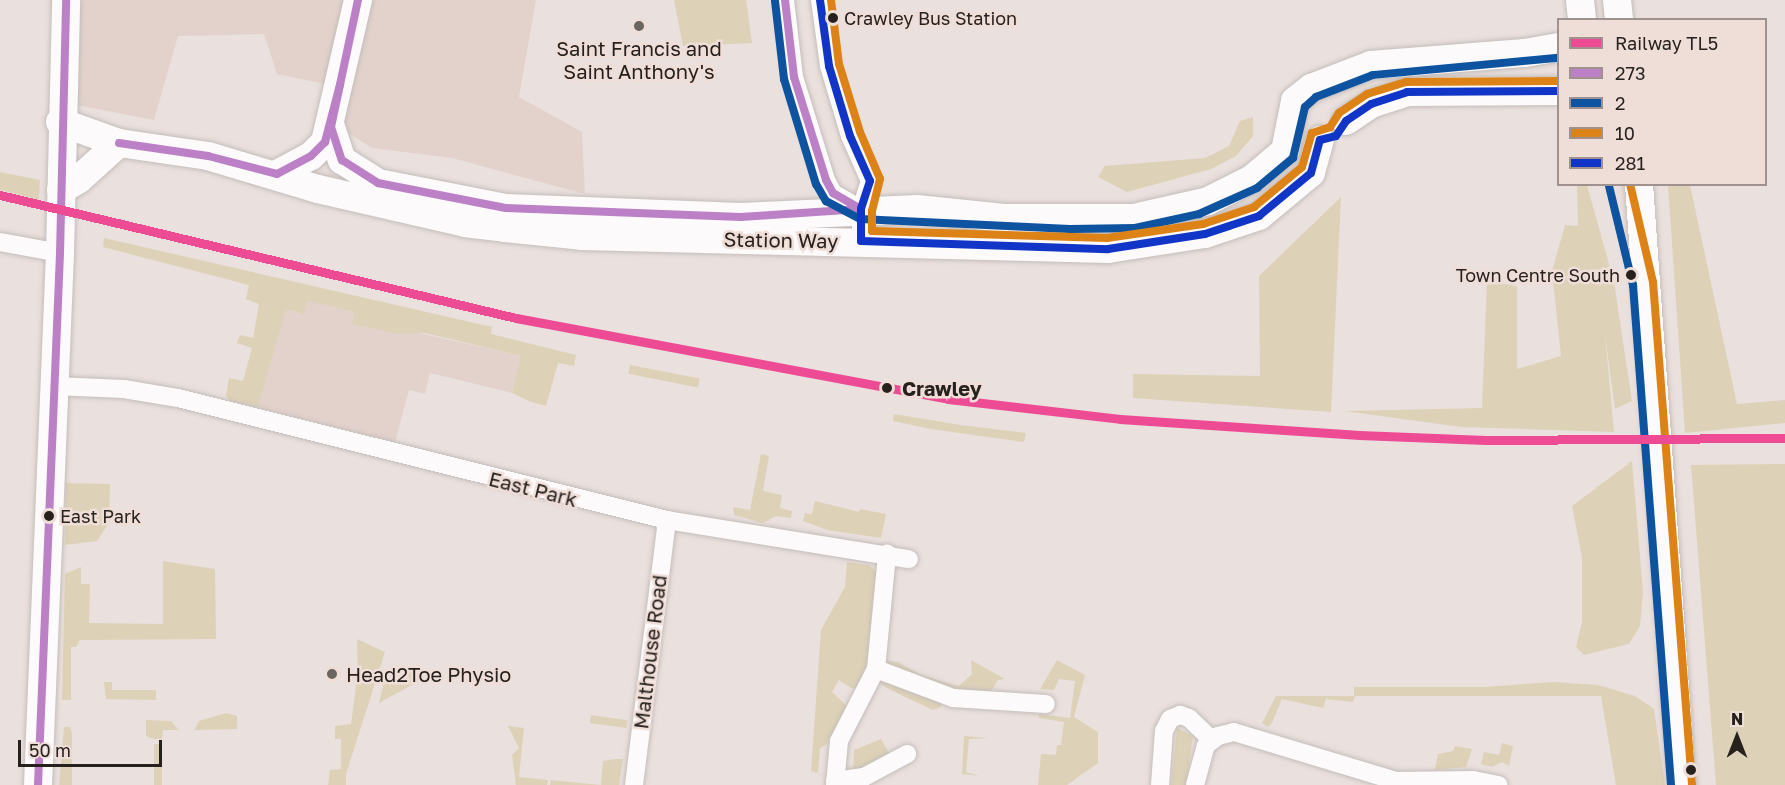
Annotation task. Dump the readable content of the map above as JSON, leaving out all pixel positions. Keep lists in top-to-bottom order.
{
  "streets": {
    "main road": ["Station Way"],
    "street": ["East Park", "Malthouse Road"]
  },
  "crossings": [
    ["East Park", "Malthouse Road"]
  ],
  "places": [
    "Crawley Bus Station",
    "Saint Francis and Saint Anthony's",
    "Town Centre South",
    "Crawley",
    "East Park",
    "Head2Toe Physio"
  ],
  "lines": [
    "transit line 273",
    "transit line 10",
    "transit line 281",
    "transit line 2",
    "rail line TL5"
  ],
  "legend": [
    "Railway TL5",
    "273",
    "2",
    "10",
    "281"
  ],
  "scale_bar": "50 m",
  "north": "top"
}
